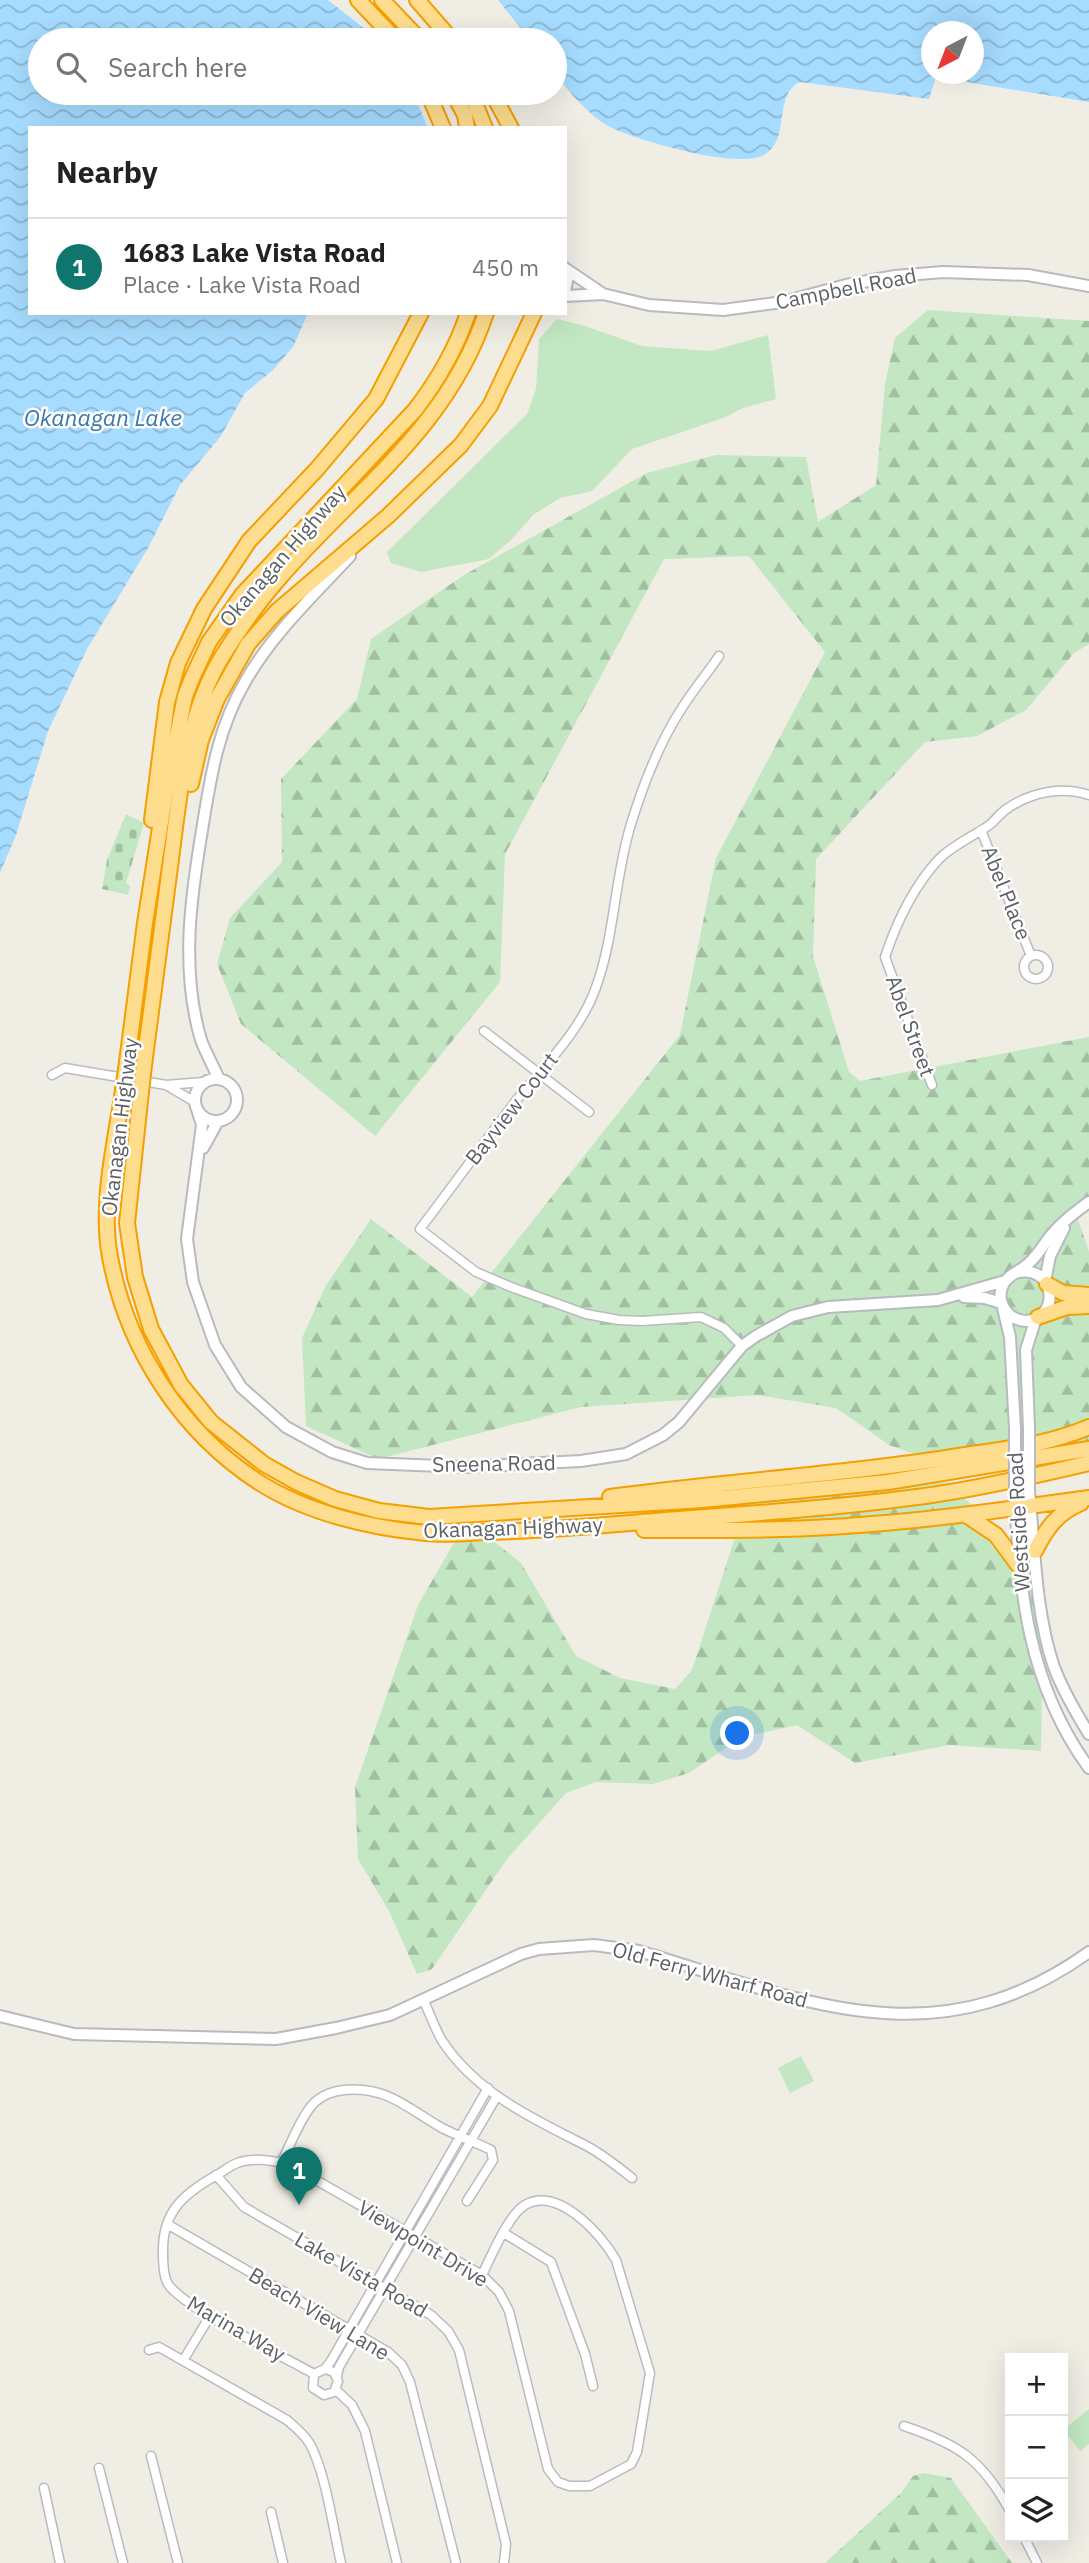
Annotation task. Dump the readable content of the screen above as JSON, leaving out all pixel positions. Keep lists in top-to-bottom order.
{
  "streets": {
    "highway": ["Okanagan Highway"],
    "street": [
      "Campbell Road",
      "Abel Place",
      "Abel Street",
      "Bayview Court",
      "Sneena Road",
      "Westside Road",
      "Old Ferry Wharf Road",
      "Viewpoint Drive",
      "Lake Vista Road",
      "Beach View Lane",
      "Marina Way"
    ]
  },
  "crossings": [
    ["Abel Place", "Abel Street"],
    ["Bayview Court", "Sneena Road"],
    ["Sneena Road", "Westside Road"],
    ["Viewpoint Drive", "Lake Vista Road"],
    ["Viewpoint Drive", "Marina Way"],
    ["Lake Vista Road", "Marina Way"],
    ["Beach View Lane", "Marina Way"]
  ],
  "water": ["Okanagan Lake"],
  "north": "bottom left",
  "page": {
    "search": "Search here",
    "heading": "Nearby",
    "list": [
      {
        "mark": "1",
        "name": "1683 Lake Vista Road",
        "note": "Place · Lake Vista Road",
        "value": "450 m"
      }
    ],
    "pins": "1",
    "map_buttons": ["+", "−"]
  }
}
